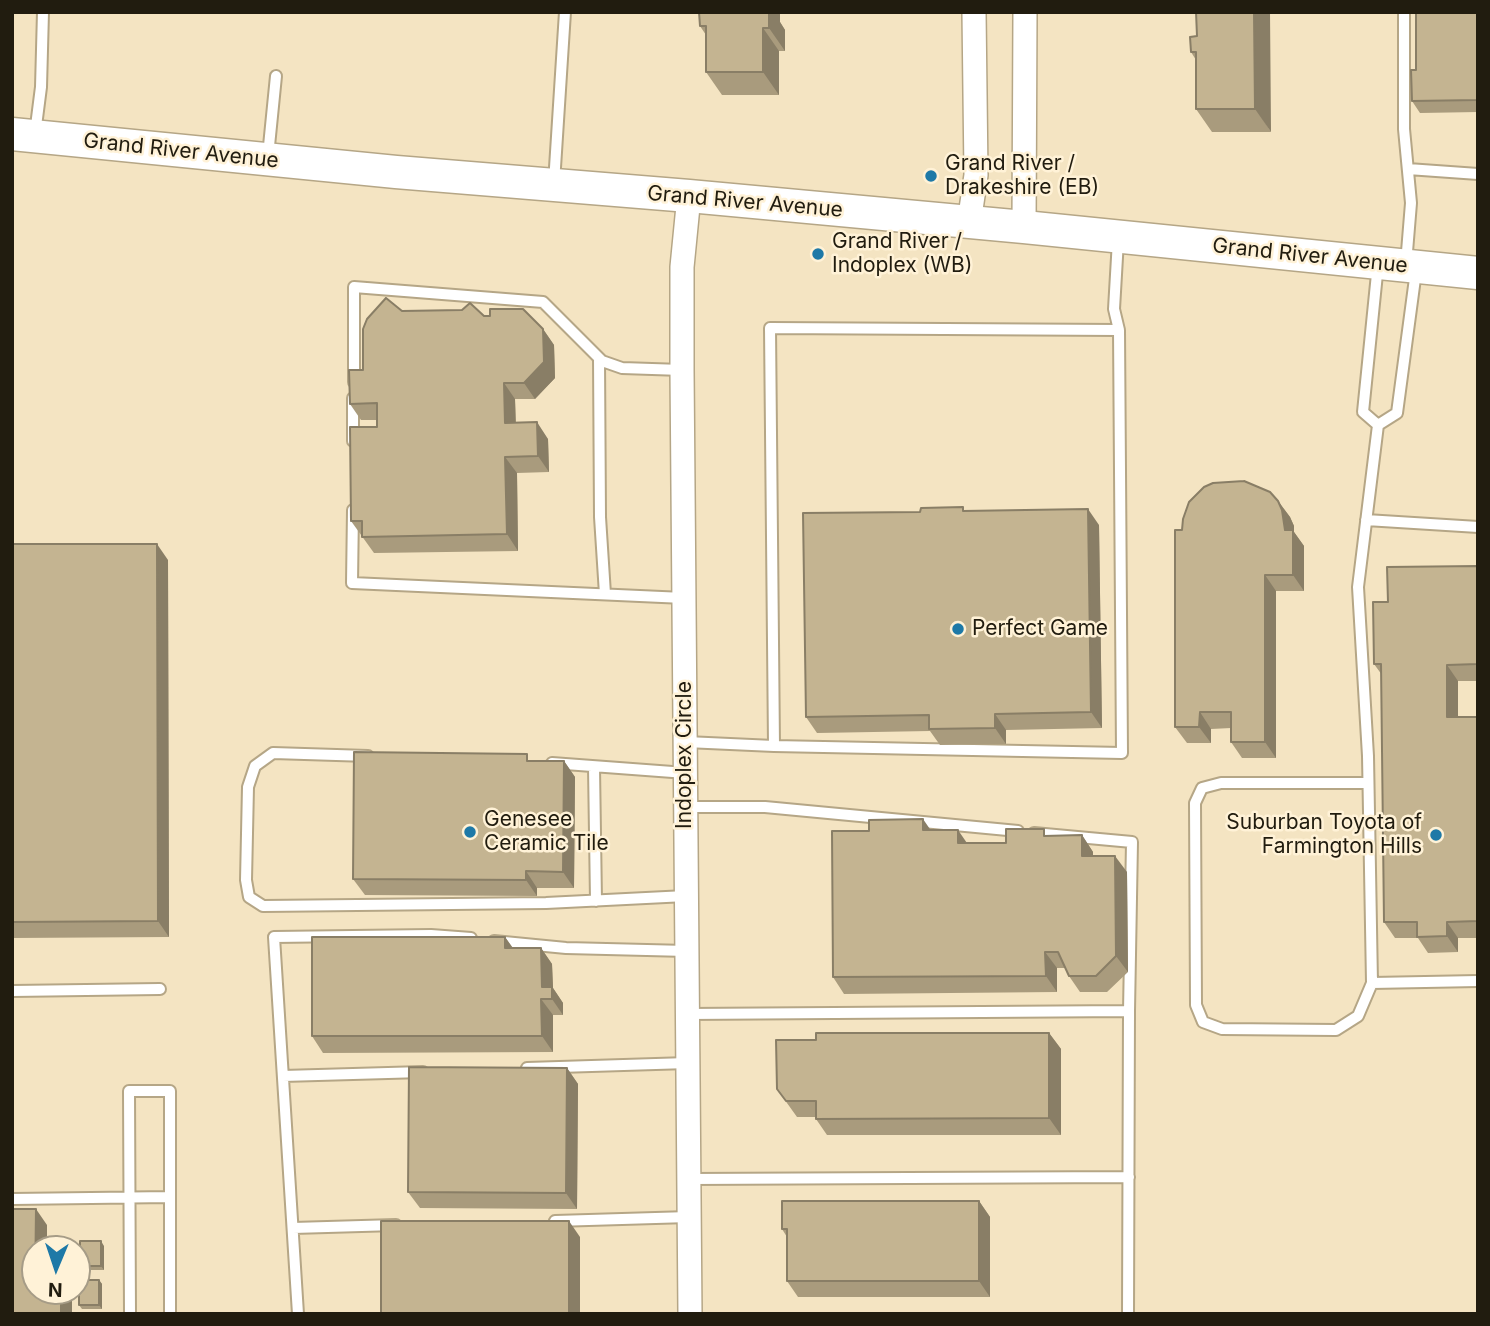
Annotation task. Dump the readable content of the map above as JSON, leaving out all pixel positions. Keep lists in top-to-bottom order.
{
  "streets": {
    "main road": ["Grand River Avenue"],
    "street": ["Indoplex Circle"]
  },
  "crossings": [
    ["Grand River Avenue", "Indoplex Circle"]
  ],
  "places": [
    "Grand River / Drakeshire (EB)",
    "Grand River / Indoplex (WB)",
    "Perfect Game",
    "Genesee Ceramic Tile",
    "Suburban Toyota of Farmington Hills"
  ],
  "north": "bottom"
}
